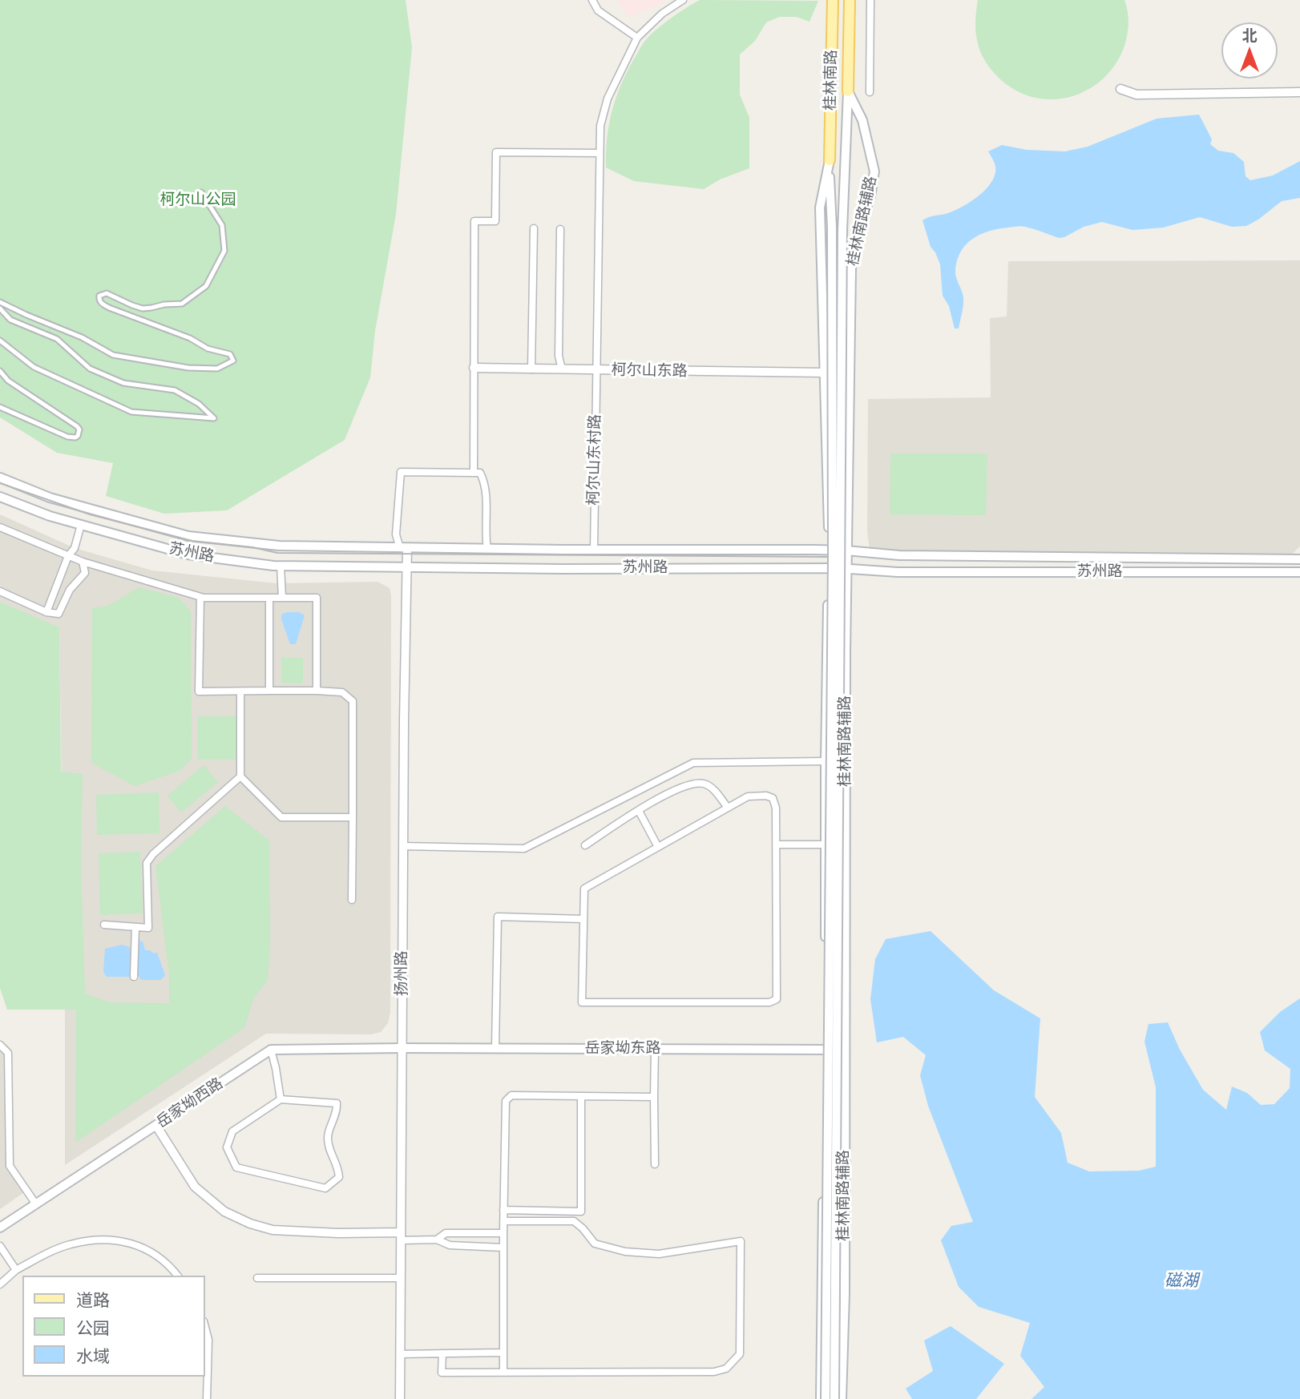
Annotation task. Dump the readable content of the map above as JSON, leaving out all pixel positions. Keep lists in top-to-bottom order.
{
  "streets": {
    "main road": [
      "桂林南路",
      "桂林南路辅路",
      "苏州路",
      "岳家坳东路",
      "岳家坳西路"
    ],
    "street": ["柯尔山东路", "柯尔山东村路", "扬州路"]
  },
  "crossings": [
    ["桂林南路", "桂林南路辅路"],
    ["桂林南路辅路", "柯尔山东路"],
    ["桂林南路辅路", "苏州路"],
    ["桂林南路辅路", "岳家坳东路"],
    ["柯尔山东路", "柯尔山东村路"],
    ["柯尔山东村路", "苏州路"],
    ["苏州路", "扬州路"],
    ["扬州路", "岳家坳东路"]
  ],
  "water": ["磁湖"],
  "parks": ["柯尔山公园"],
  "legend": ["道路", "公园", "水域"],
  "north": "top"
}
